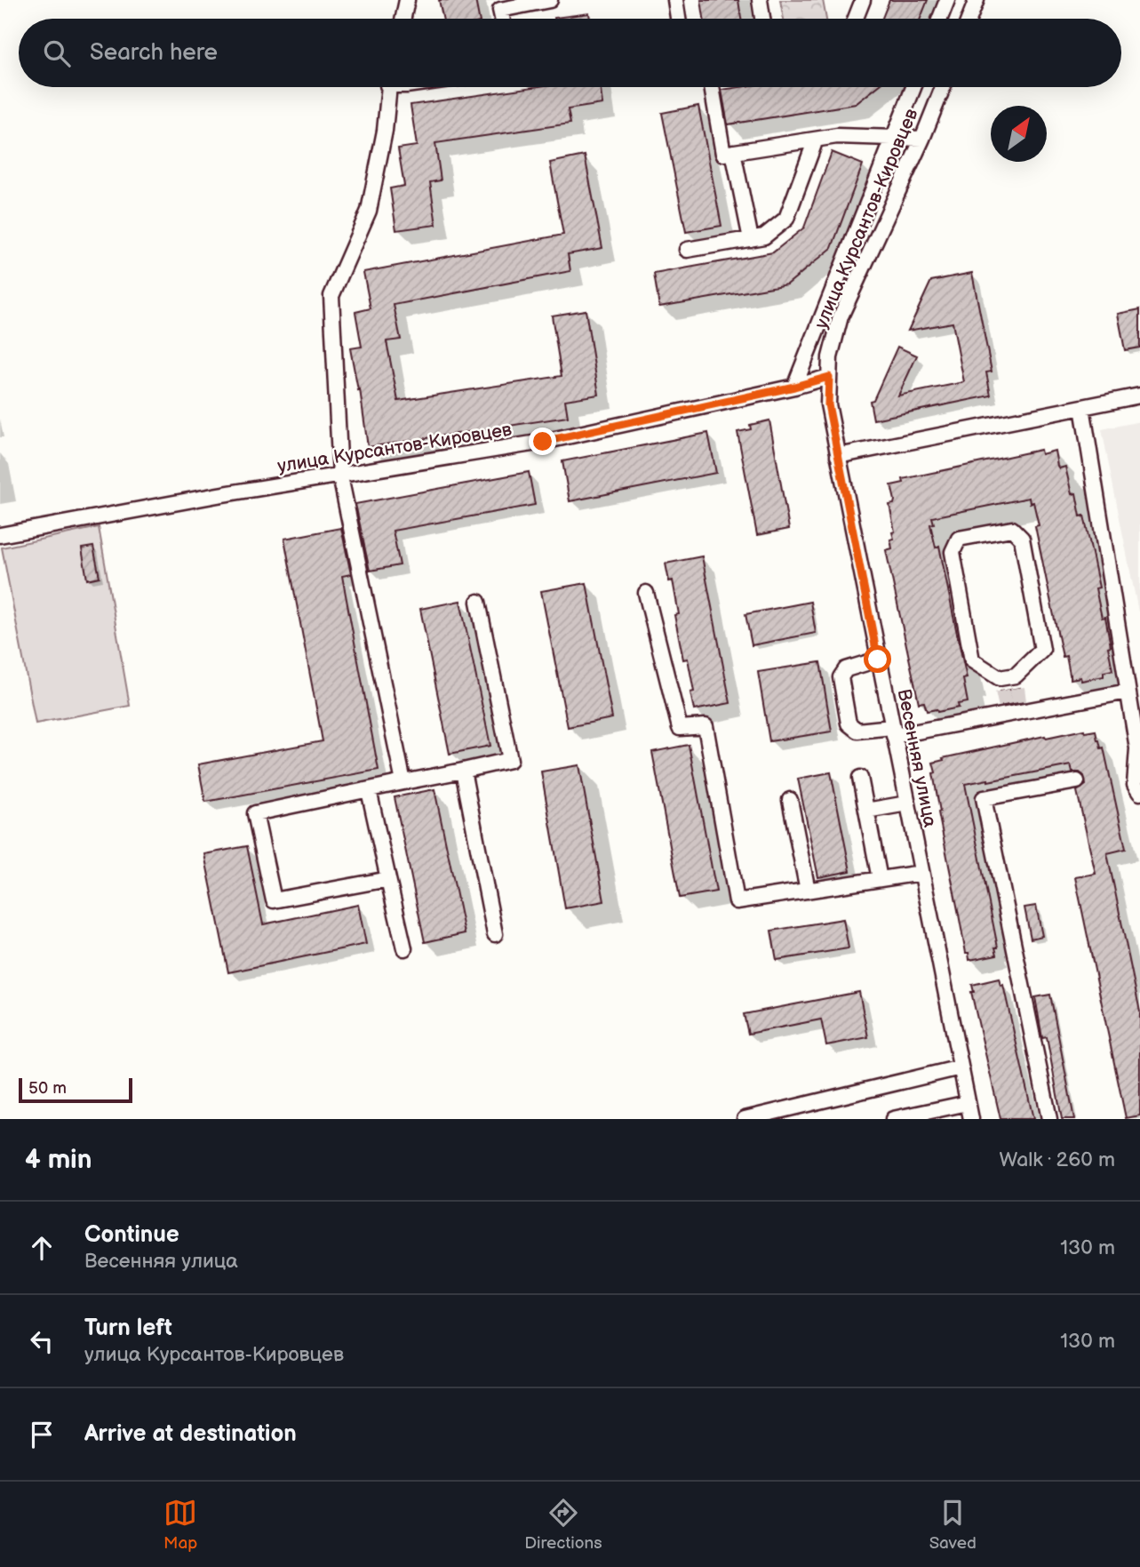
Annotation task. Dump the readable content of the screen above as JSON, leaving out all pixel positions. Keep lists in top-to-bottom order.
{
  "streets": {
    "street": ["улица Курсантов-Кировцев", "Весенняя улица"]
  },
  "crossings": [
    ["улица Курсантов-Кировцев", "Весенняя улица"]
  ],
  "scale_bar": "50 m",
  "north": "top right",
  "page": {
    "search": "Search here",
    "scale": "50 m",
    "heading": ["4 min", "Walk · 260 m"],
    "list": [
      ["Continue", "Весенняя улица", "130 m"],
      ["Turn left", "улица Курсантов-Кировцев", "130 m"],
      "Arrive at destination"
    ],
    "nav": ["Map", "Directions", "Saved"]
  }
}
